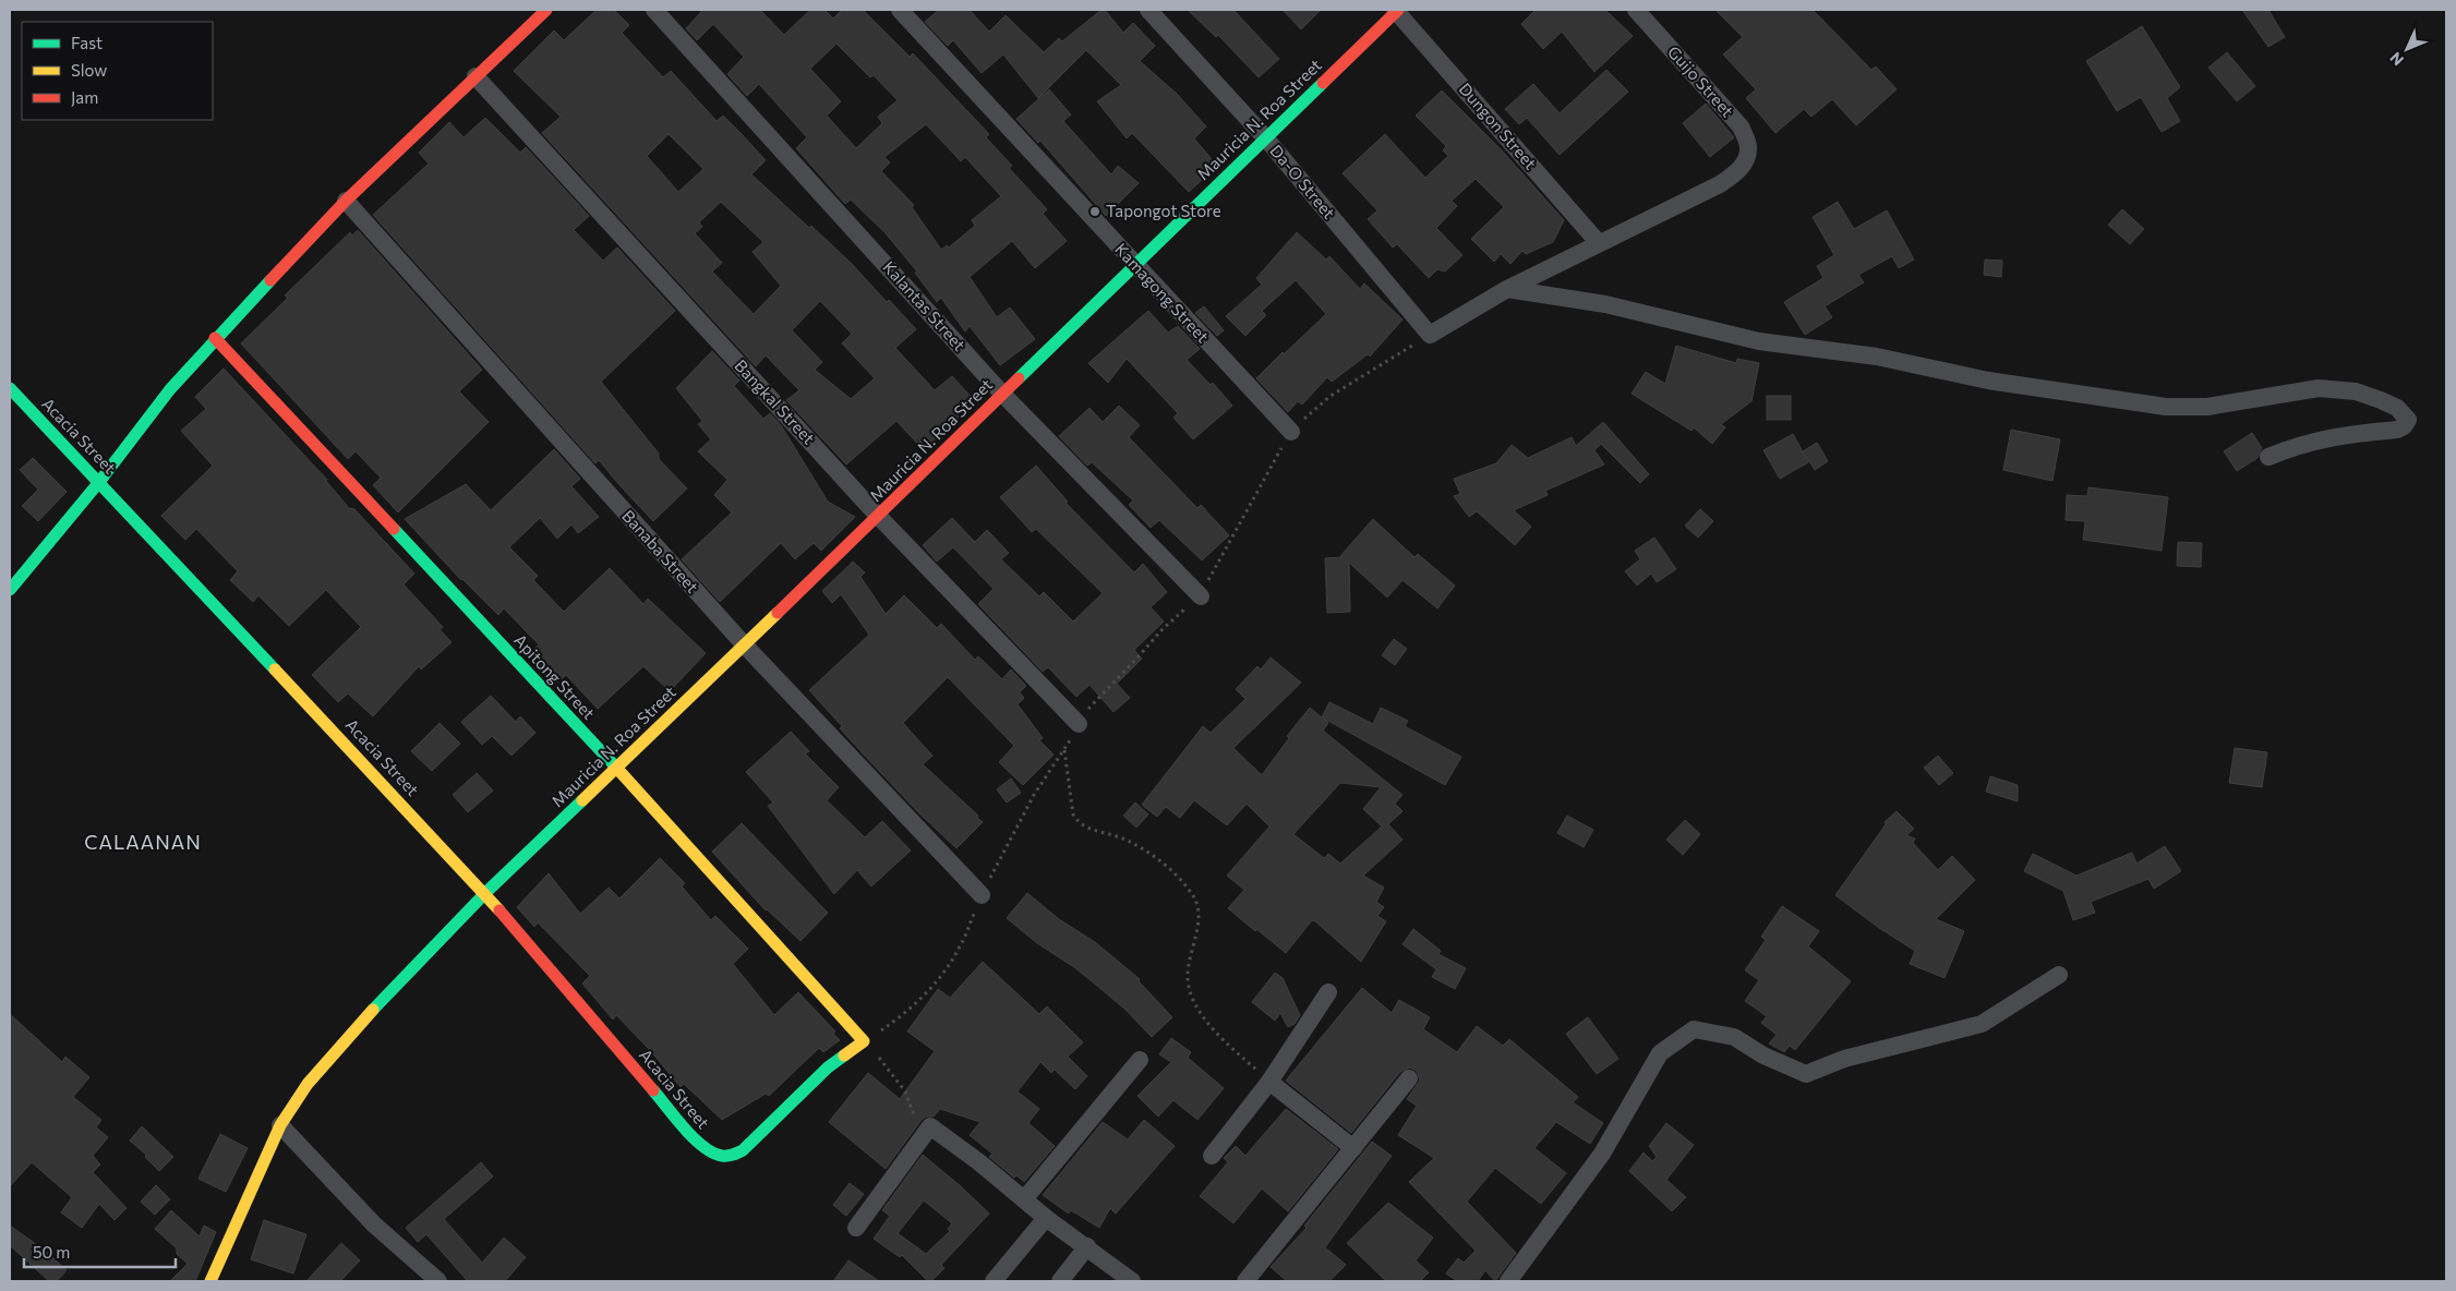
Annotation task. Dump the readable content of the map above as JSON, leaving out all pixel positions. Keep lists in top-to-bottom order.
{
  "streets": {
    "street": [
      "Guijo Street",
      "Mauricia N. Roa Street",
      "Dungon Street",
      "Da-O Street",
      "Kamagong Street",
      "Kalantas Street",
      "Bangkal Street",
      "Acacia Street",
      "Banaba Street",
      "Apitong Street"
    ]
  },
  "crossings": [
    ["Guijo Street", "Dungon Street"],
    ["Mauricia N. Roa Street", "Dungon Street"],
    ["Mauricia N. Roa Street", "Da-O Street"],
    ["Mauricia N. Roa Street", "Kamagong Street"],
    ["Mauricia N. Roa Street", "Kalantas Street"],
    ["Mauricia N. Roa Street", "Bangkal Street"],
    ["Mauricia N. Roa Street", "Acacia Street"],
    ["Mauricia N. Roa Street", "Banaba Street"],
    ["Mauricia N. Roa Street", "Apitong Street"],
    ["Acacia Street", "Apitong Street"]
  ],
  "districts": ["CALAANAN"],
  "places": ["Tapongot Store"],
  "legend": ["Fast", "Slow", "Jam"],
  "scale_bar": "50 m",
  "north": "bottom left"
}
